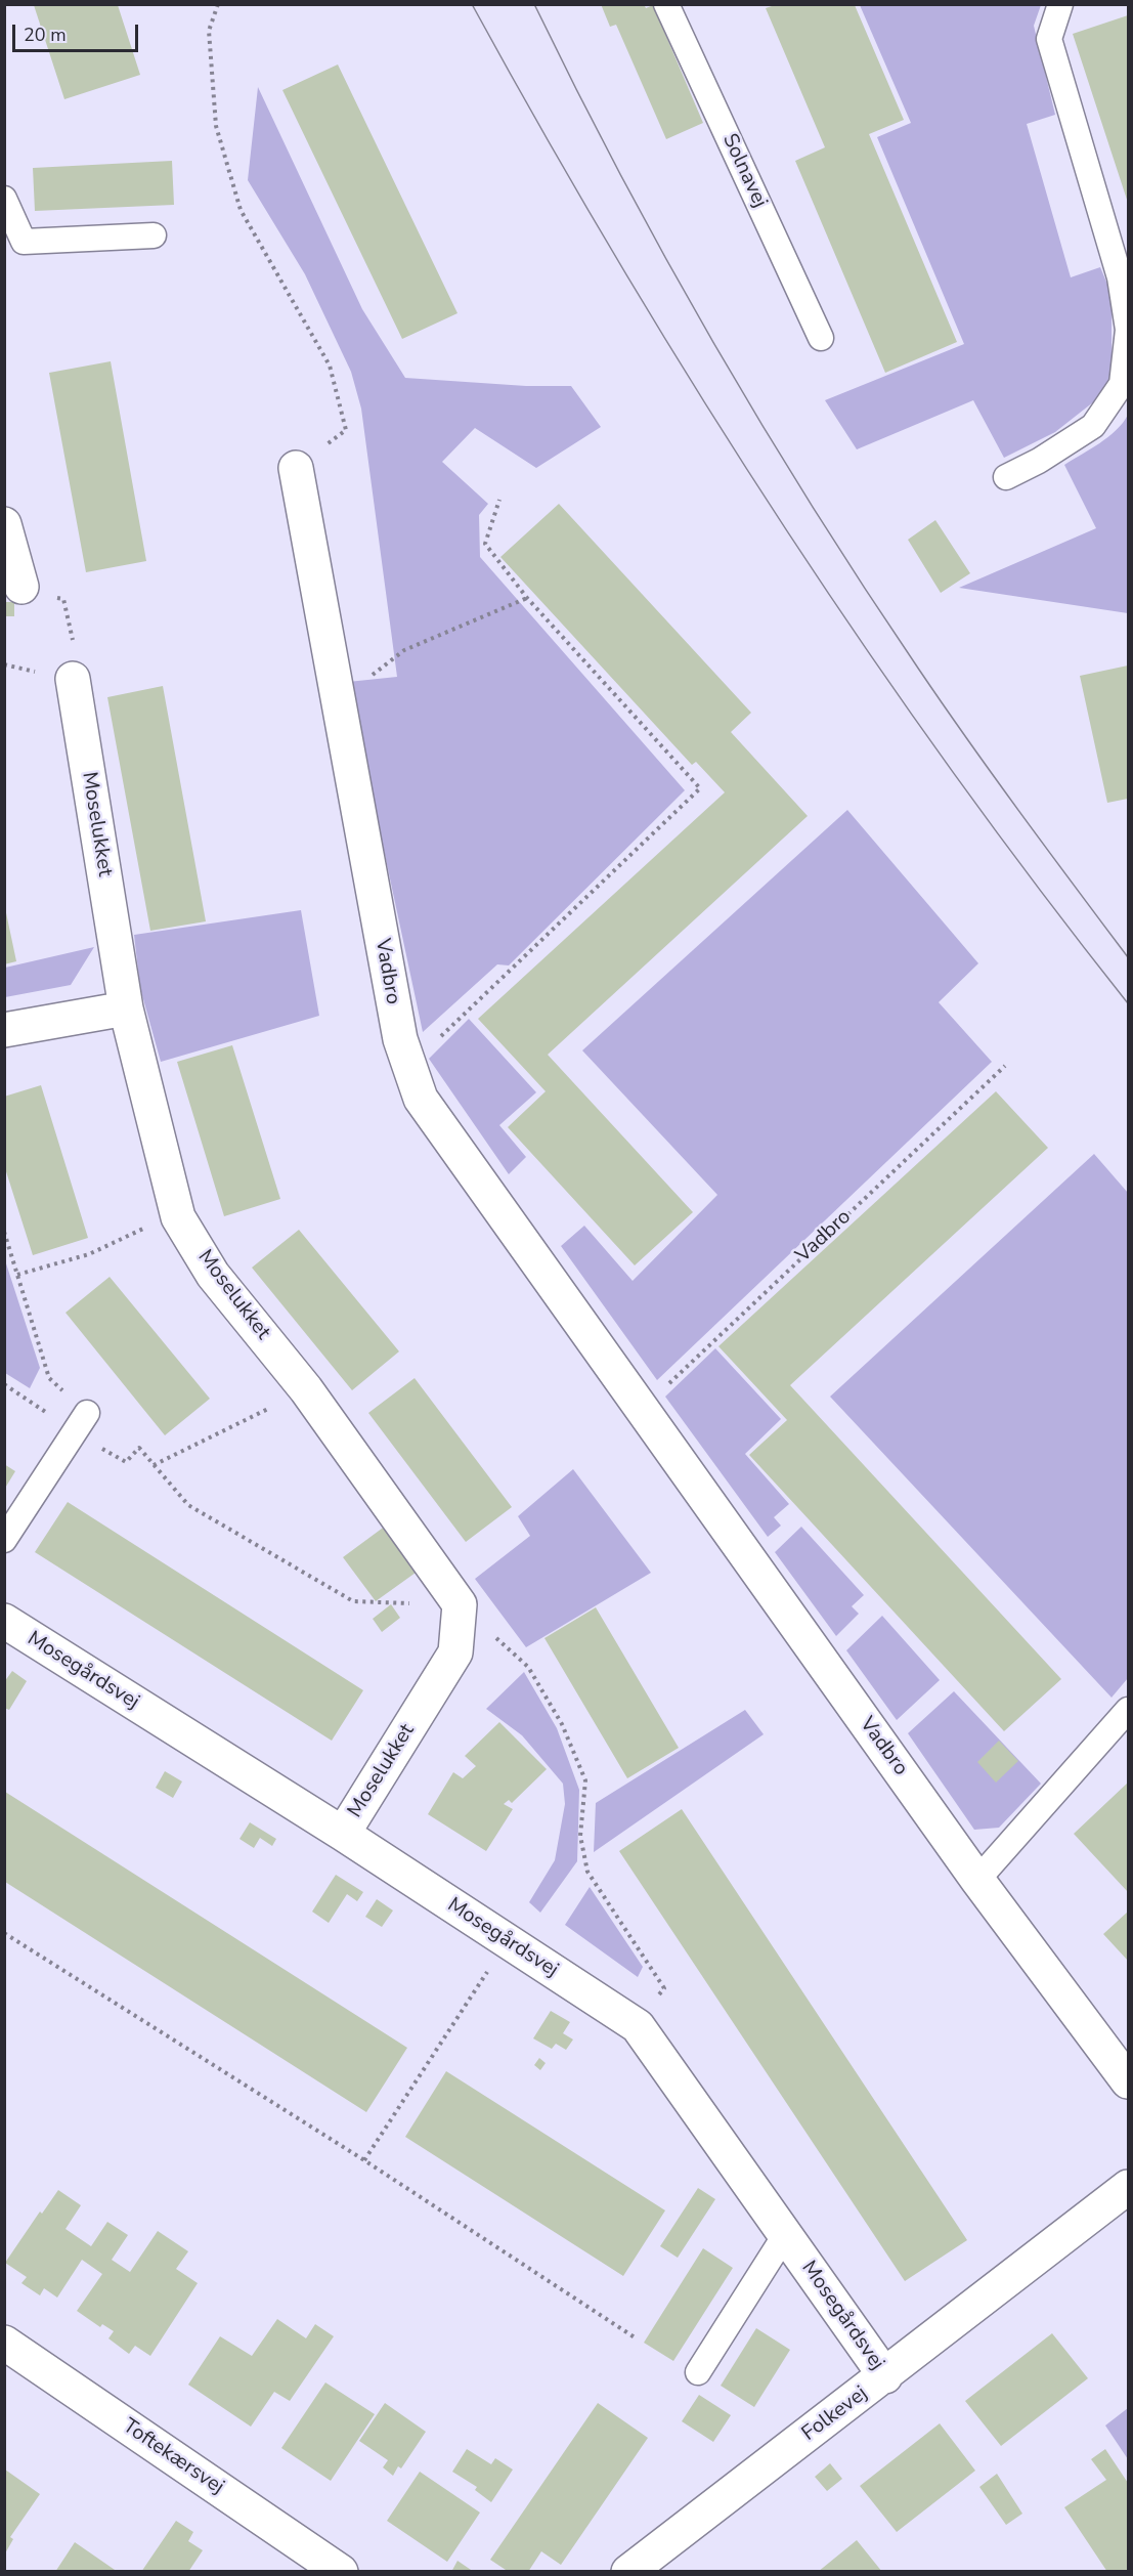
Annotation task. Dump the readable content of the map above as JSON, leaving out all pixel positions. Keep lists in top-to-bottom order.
{
  "streets": {
    "street": [
      "Moselukket",
      "Vadbro",
      "Mosegårdsvej",
      "Folkevej",
      "Toftekærsvej"
    ],
    "lane": ["Solnavej"]
  },
  "crossings": [
    ["Moselukket", "Mosegårdsvej"],
    ["Mosegårdsvej", "Folkevej"]
  ],
  "scale_bar": "20 m"
}
